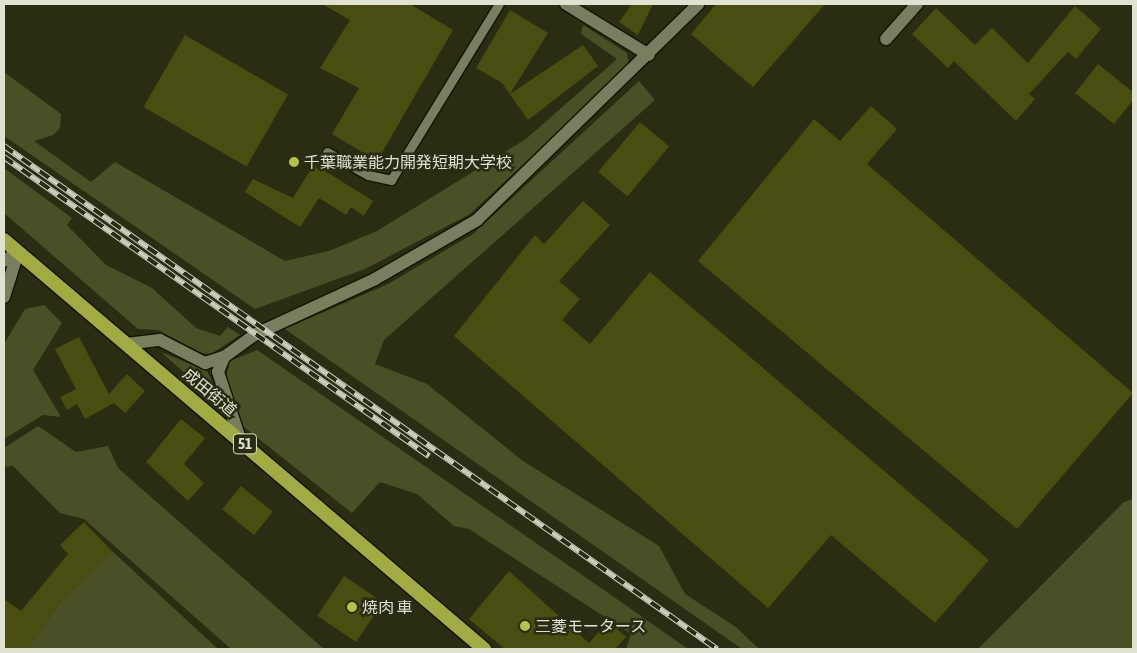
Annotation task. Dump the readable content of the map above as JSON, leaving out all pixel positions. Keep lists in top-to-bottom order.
{
  "streets": {
    "highway": ["成田街道", "51"]
  },
  "places": ["千葉職業能力開発短期大学校", "焼肉 車", "三菱モータース"]
}
